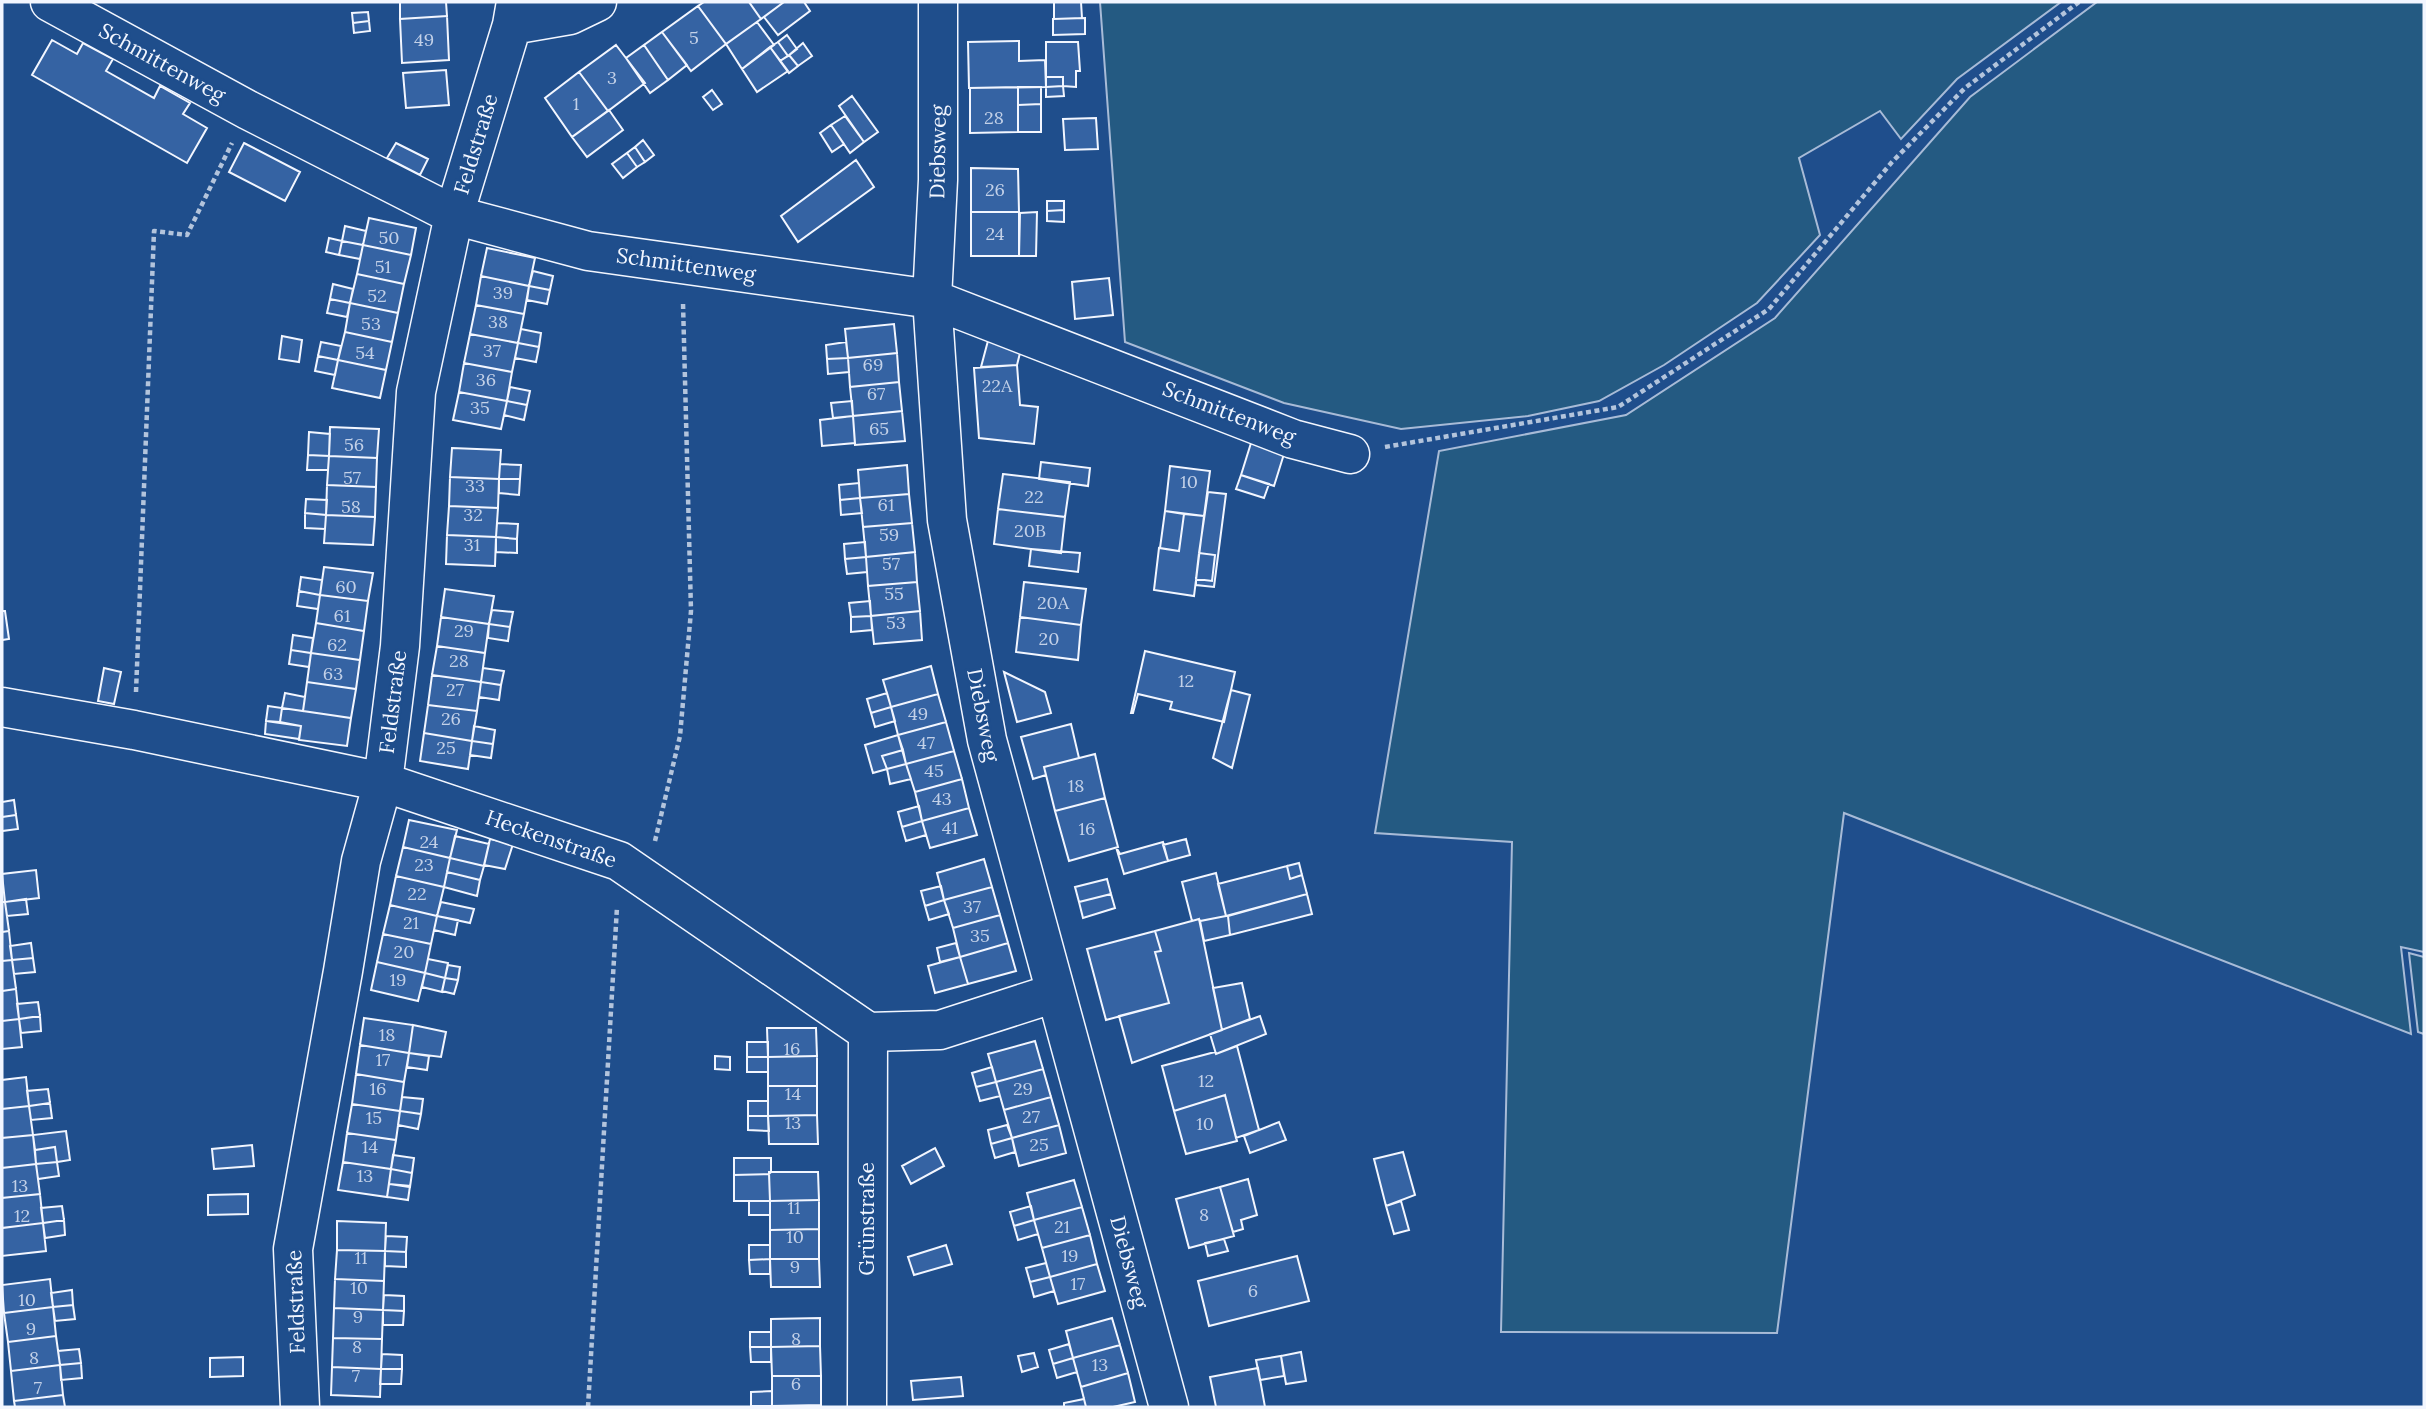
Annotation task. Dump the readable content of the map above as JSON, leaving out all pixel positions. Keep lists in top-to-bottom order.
{
  "streets": {
    "street": [
      "Schmittenweg",
      "Feldstraße",
      "Diebsweg",
      "Heckenstraße",
      "Grünstraße"
    ]
  },
  "crossings": [
    ["Schmittenweg", "Feldstraße"],
    ["Schmittenweg", "Diebsweg"],
    ["Feldstraße", "Heckenstraße"],
    ["Heckenstraße", "Grünstraße"]
  ],
  "house_numbers": [
    "5",
    "49",
    "3",
    "1",
    "28",
    "26",
    "24",
    "50",
    "51",
    "39",
    "52",
    "38",
    "53",
    "37",
    "54",
    "69",
    "36",
    "22A",
    "67",
    "35",
    "65",
    "56",
    "57",
    "10",
    "33",
    "22",
    "61",
    "58",
    "32",
    "20B",
    "59",
    "31",
    "57",
    "60",
    "55",
    "20A",
    "61",
    "53",
    "29",
    "20",
    "62",
    "28",
    "63",
    "12",
    "27",
    "49",
    "26",
    "47",
    "25",
    "45",
    "18",
    "43",
    "41",
    "16",
    "24",
    "23",
    "22",
    "37",
    "21",
    "35",
    "20",
    "19",
    "18",
    "16",
    "17",
    "12",
    "16",
    "29",
    "14",
    "27",
    "15",
    "13",
    "10",
    "25",
    "14",
    "13",
    "13",
    "11",
    "8",
    "12",
    "21",
    "10",
    "19",
    "11",
    "9",
    "17",
    "10",
    "6",
    "10",
    "9",
    "9",
    "8",
    "8",
    "8",
    "13",
    "7",
    "6",
    "7"
  ]
}
